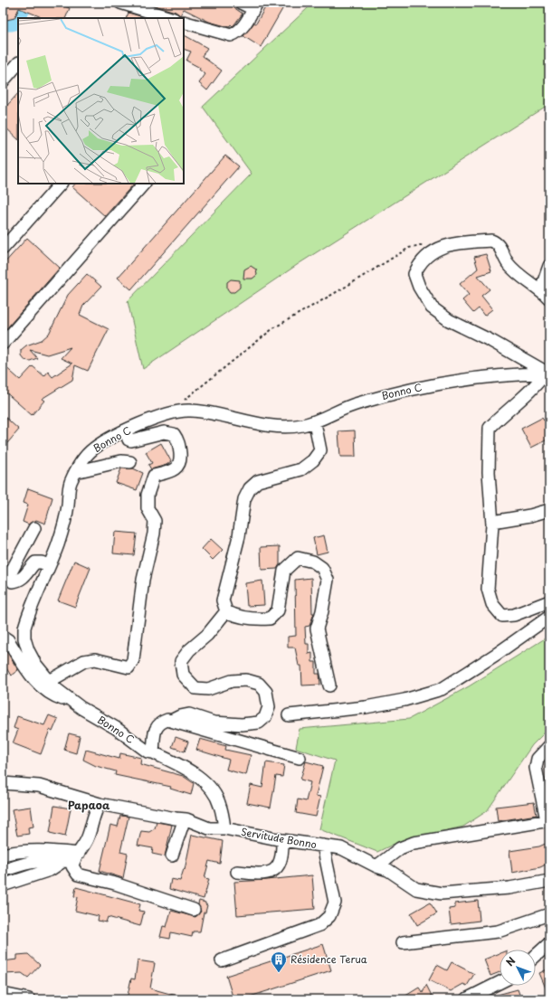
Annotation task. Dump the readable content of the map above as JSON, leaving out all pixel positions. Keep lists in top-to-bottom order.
{
  "streets": {
    "street": ["Bonno C", "Servitude Bonno"]
  },
  "crossings": [
    ["Bonno C", "Servitude Bonno"]
  ],
  "districts": ["Papaoa"],
  "places": {
    "building": ["Résidence Terua"]
  },
  "north": "top left"
}
